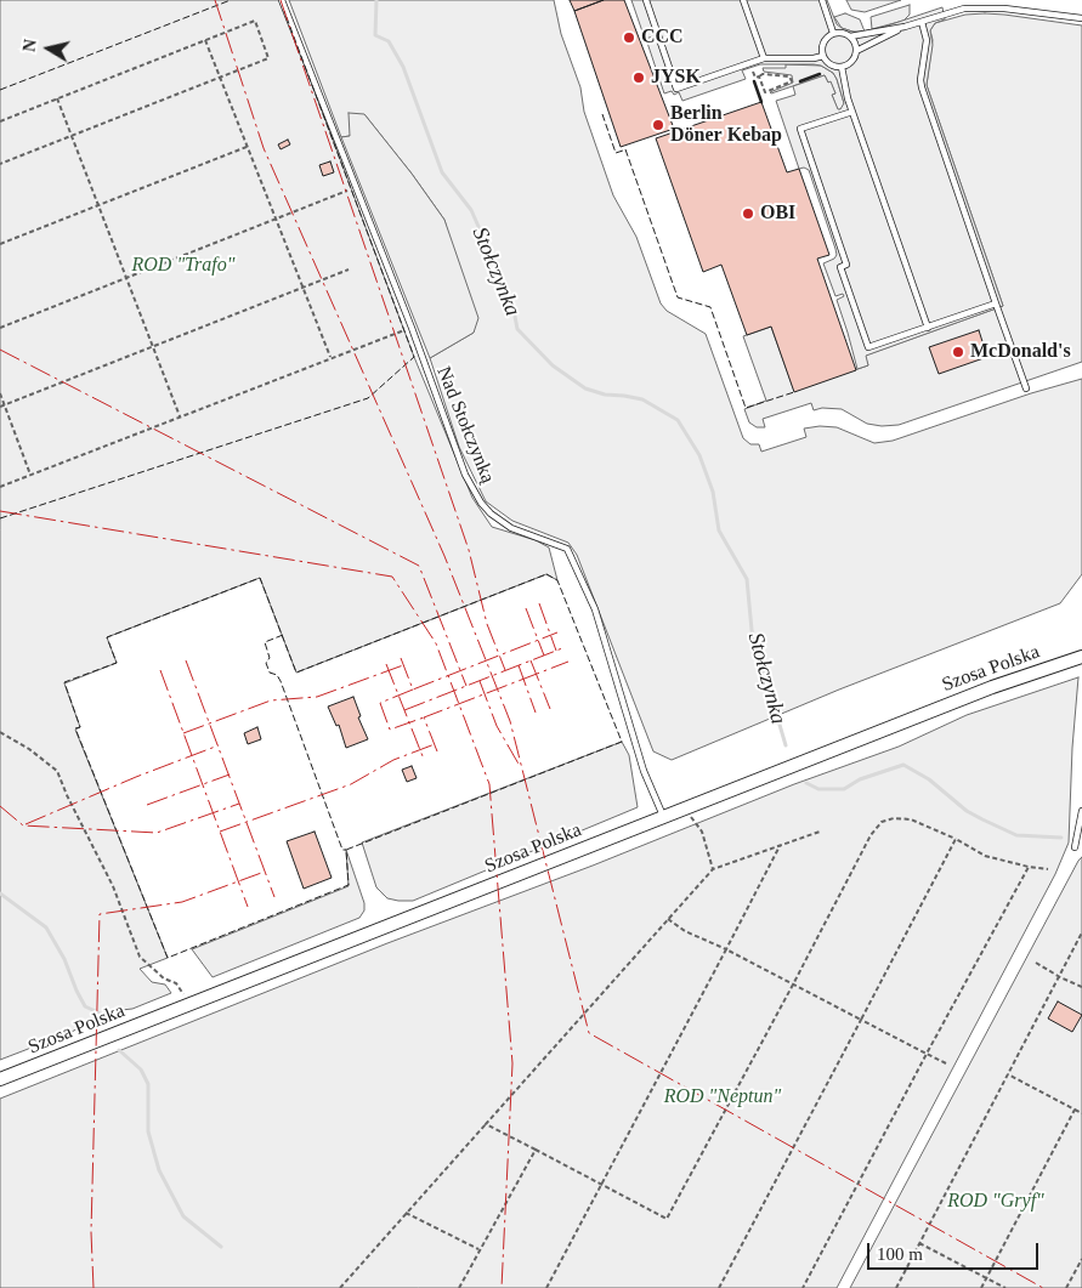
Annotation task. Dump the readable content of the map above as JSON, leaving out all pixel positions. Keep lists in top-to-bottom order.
{
  "streets": {
    "street": ["Szosa Polska"],
    "lane": ["Nad Stołczynką"]
  },
  "crossings": [
    ["Nad Stołczynką", "Szosa Polska"]
  ],
  "water": ["Stołczynka"],
  "parks": ["ROD \"Trafo\"", "ROD \"Neptun\"", "ROD \"Gryf\""],
  "places": [
    "CCC",
    "JYSK",
    "Berlin Döner Kebap",
    "OBI",
    "McDonald's"
  ],
  "scale_bar": "100 m",
  "north": "left"
}
